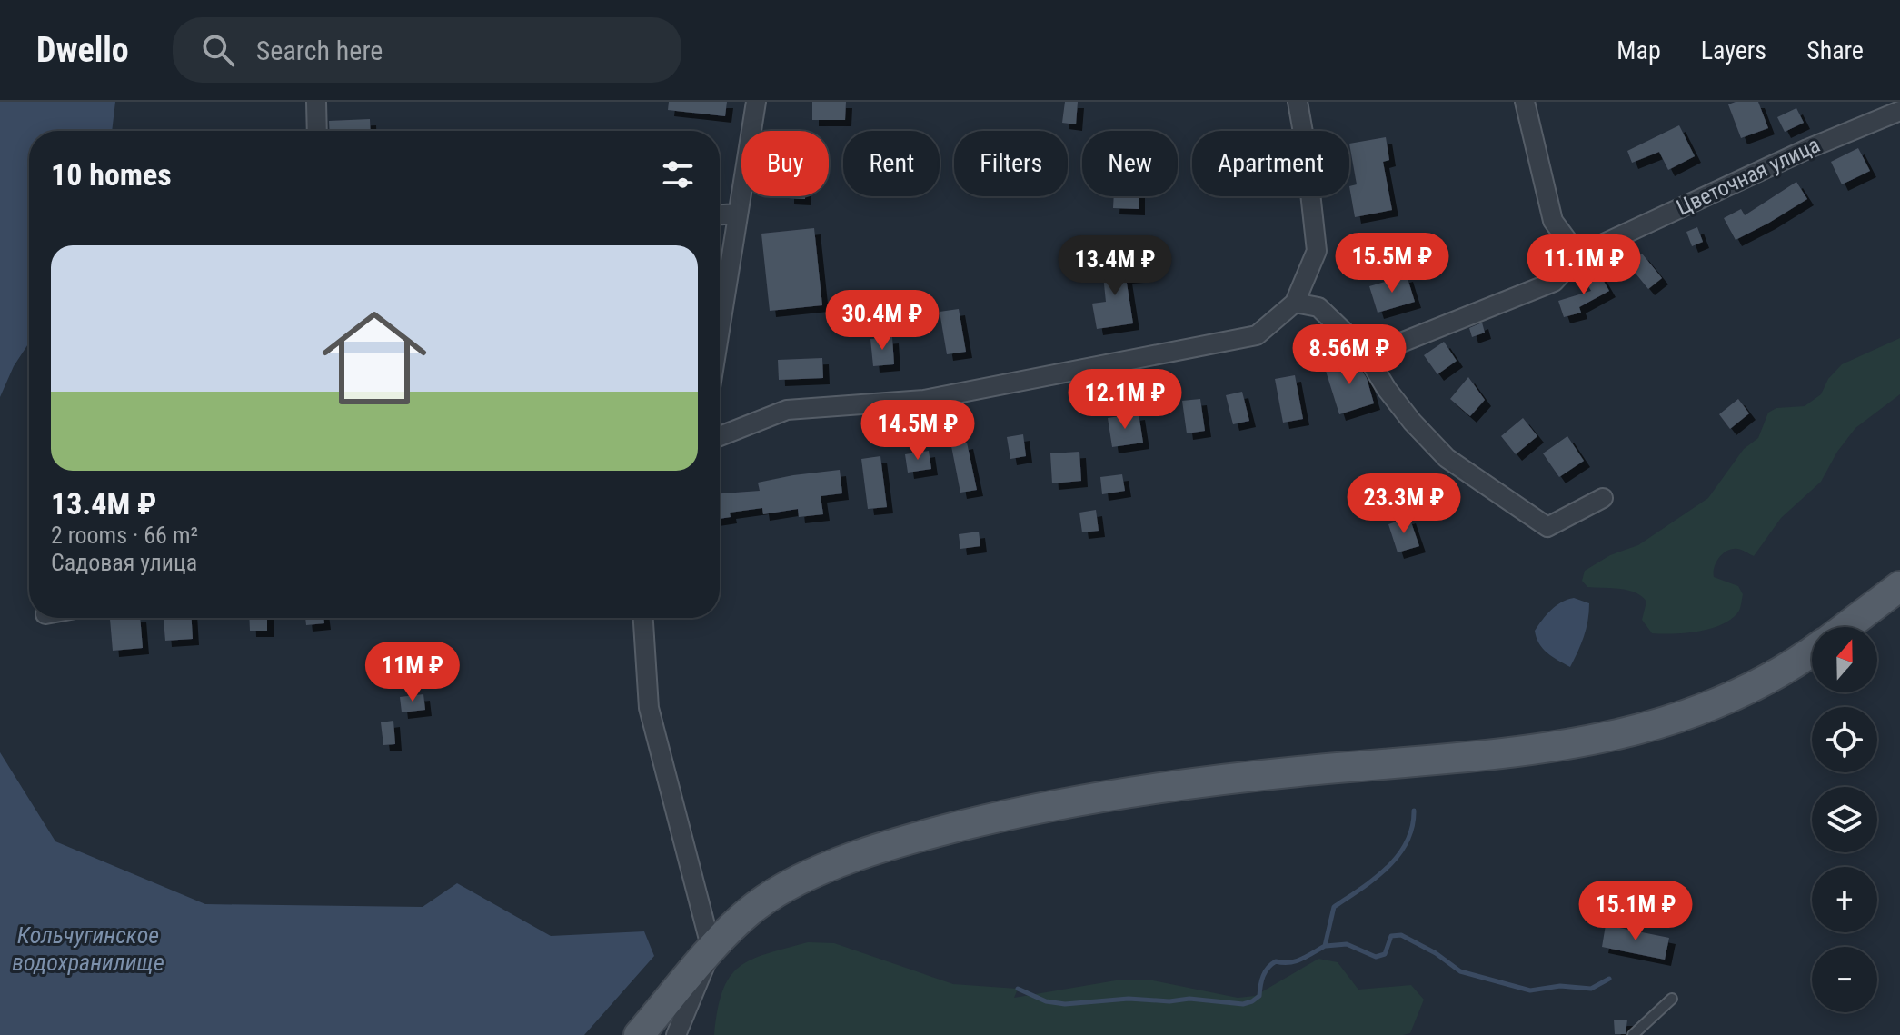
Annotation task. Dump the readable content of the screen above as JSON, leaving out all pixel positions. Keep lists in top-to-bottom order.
{
  "streets": {
    "street": ["Цветочная улица"]
  },
  "water": ["Кольчугинское водохранилище"],
  "north": "top",
  "page": {
    "header": "Dwello",
    "search": "Search here",
    "nav": ["Map", "Layers", "Share"],
    "chip": [
      "Buy",
      "Rent",
      "Filters",
      "New",
      "Apartment"
    ],
    "heading": "10 homes",
    "list": [
      {
        "name": "13.4M ₽",
        "note": "2 rooms · 66 m² · Садовая улица"
      }
    ],
    "price": [
      "15.5M ₽",
      "11.1M ₽",
      "13.4M ₽",
      "30.4M ₽",
      "8.56M ₽",
      "12.1M ₽",
      "14.5M ₽",
      "23.3M ₽",
      "11M ₽",
      "15.1M ₽"
    ],
    "map_buttons": ["+", "−"]
  }
}
